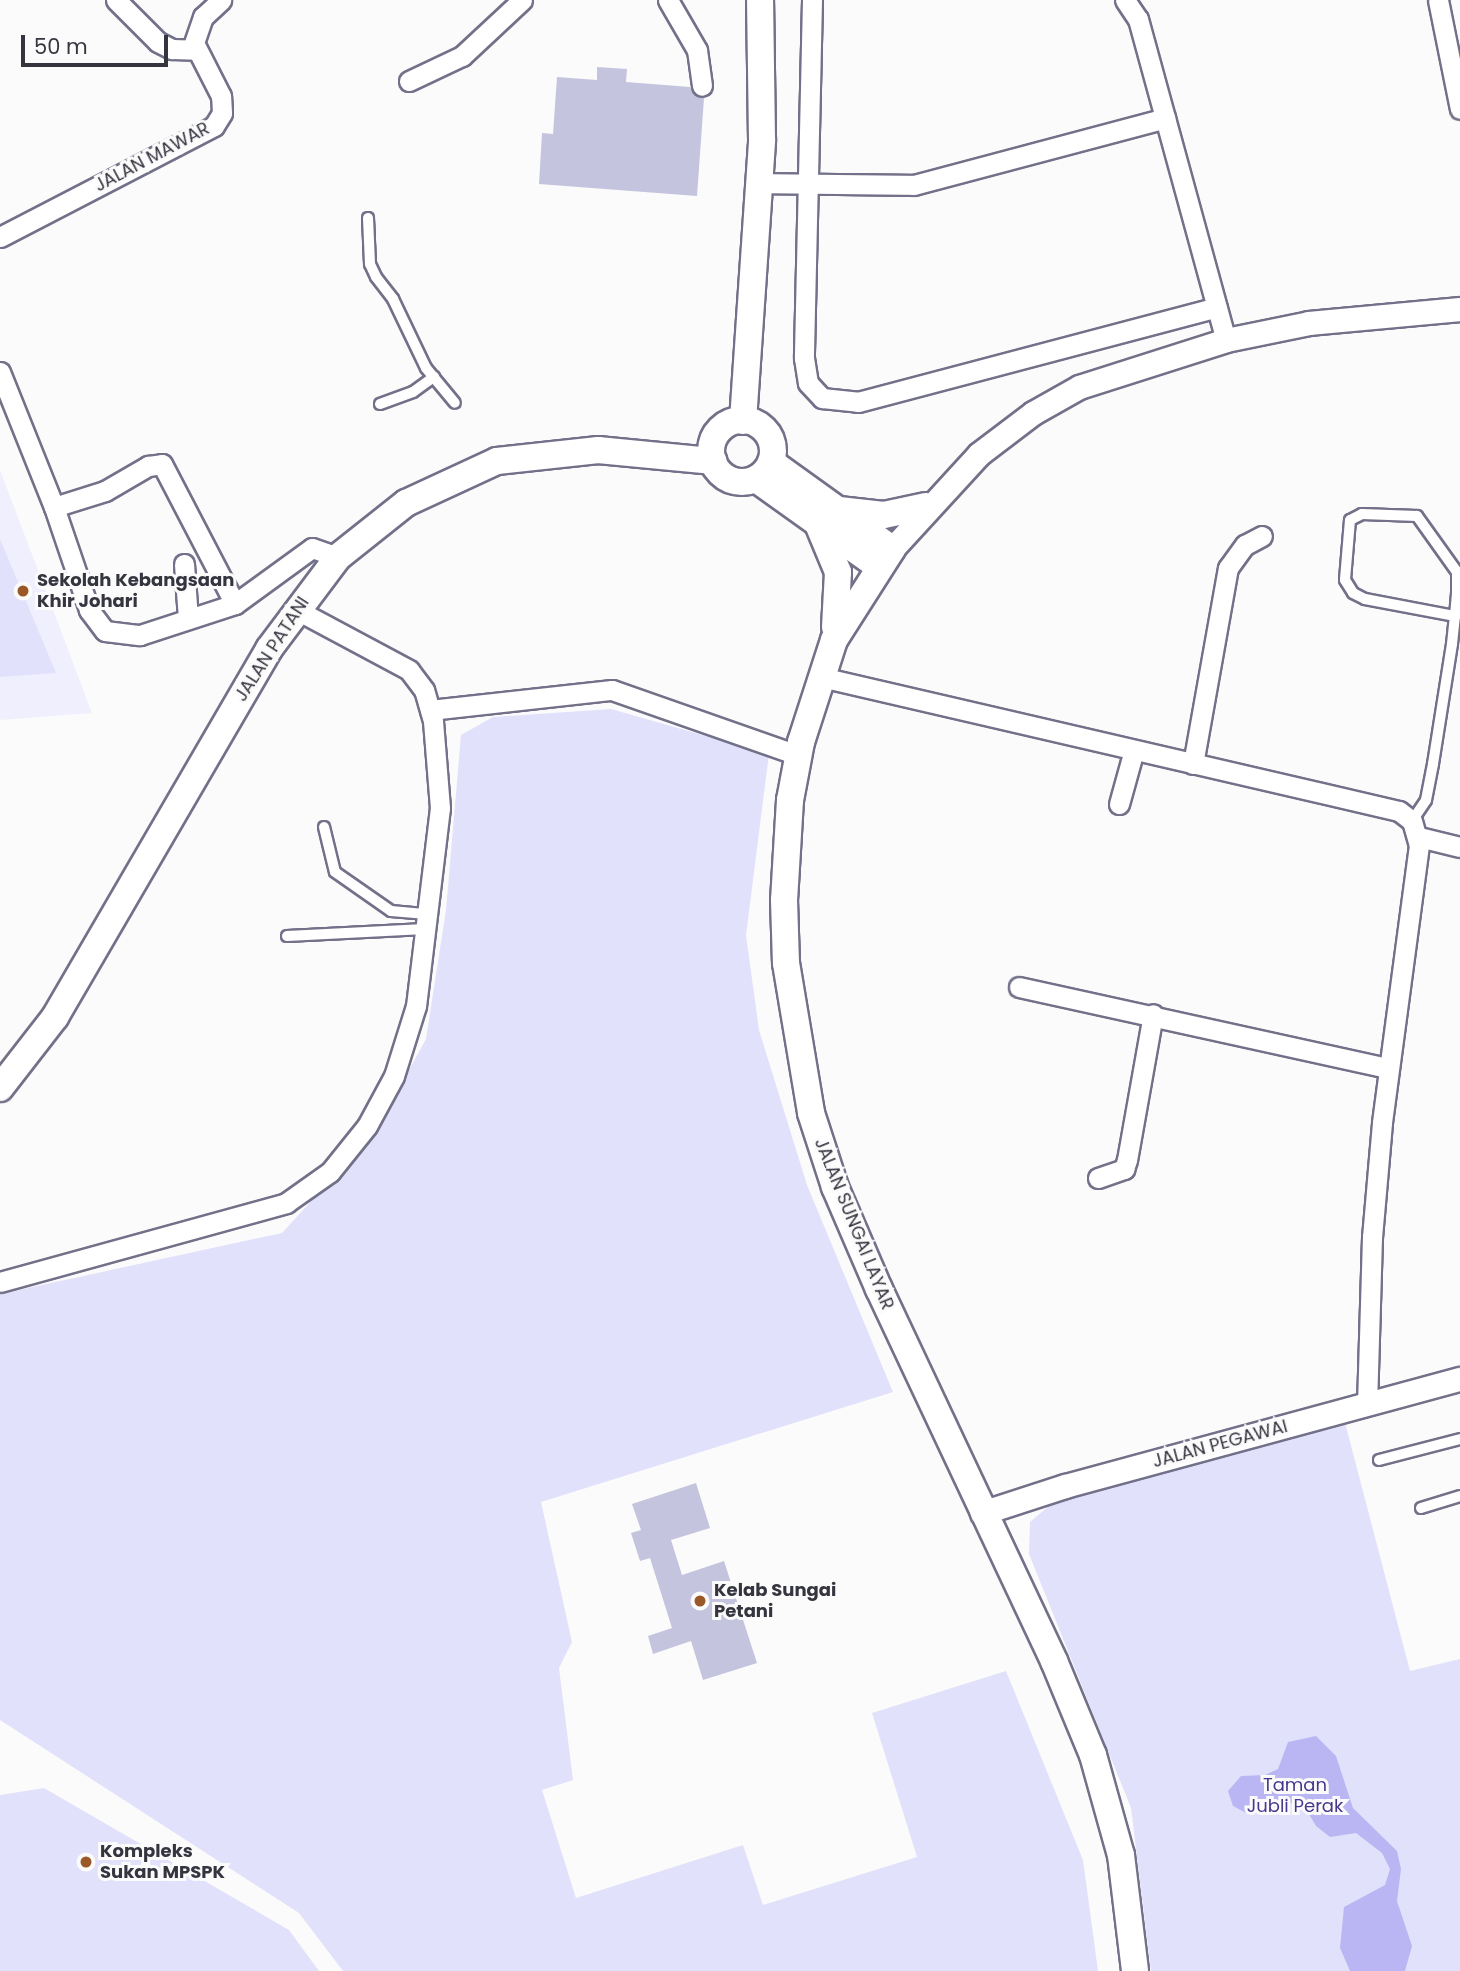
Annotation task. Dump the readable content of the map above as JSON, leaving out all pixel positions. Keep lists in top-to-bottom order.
{
  "streets": {
    "main road": ["JALAN PATANI", "JALAN SUNGAI LAYAR"],
    "street": ["JALAN MAWAR", "JALAN PEGAWAI"]
  },
  "crossings": [
    ["JALAN SUNGAI LAYAR", "JALAN PEGAWAI"]
  ],
  "parks": ["Taman Jubli Perak"],
  "places": ["Sekolah Kebangsaan Khir Johari", "Kelab Sungai Petani", "Kompleks Sukan MPSPK"],
  "scale_bar": "50 m"
}
